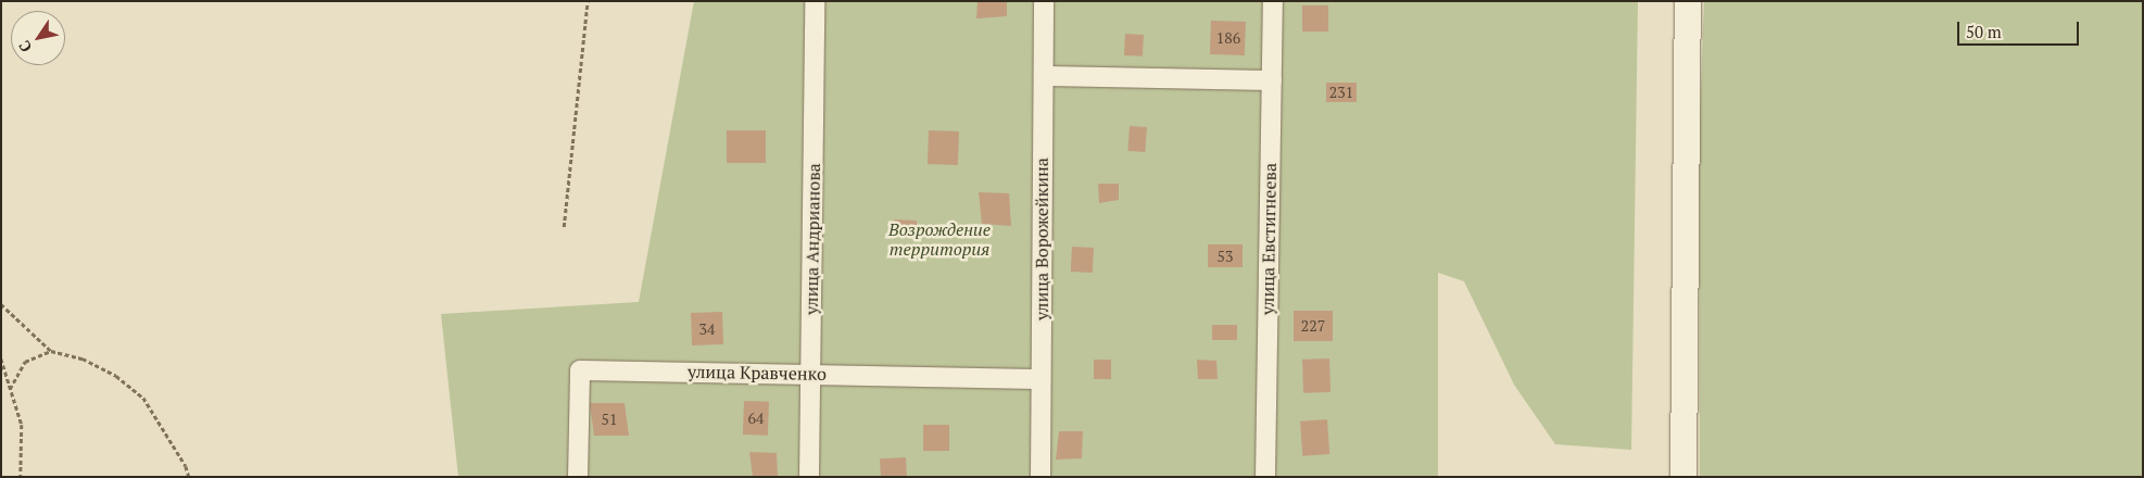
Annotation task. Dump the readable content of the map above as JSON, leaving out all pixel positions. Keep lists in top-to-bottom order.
{
  "streets": {
    "street": [
      "улица Андрианова",
      "улица Ворожейкина",
      "улица Евстигнеева",
      "улица Кравченко"
    ]
  },
  "crossings": [
    ["улица Андрианова", "улица Кравченко"],
    ["улица Ворожейкина", "улица Кравченко"]
  ],
  "parks": ["Возрождение территория"],
  "house_numbers": [
    "186",
    "231",
    "53",
    "227",
    "34",
    "64",
    "51"
  ],
  "scale_bar": "50 m",
  "north": "bottom left"
}
